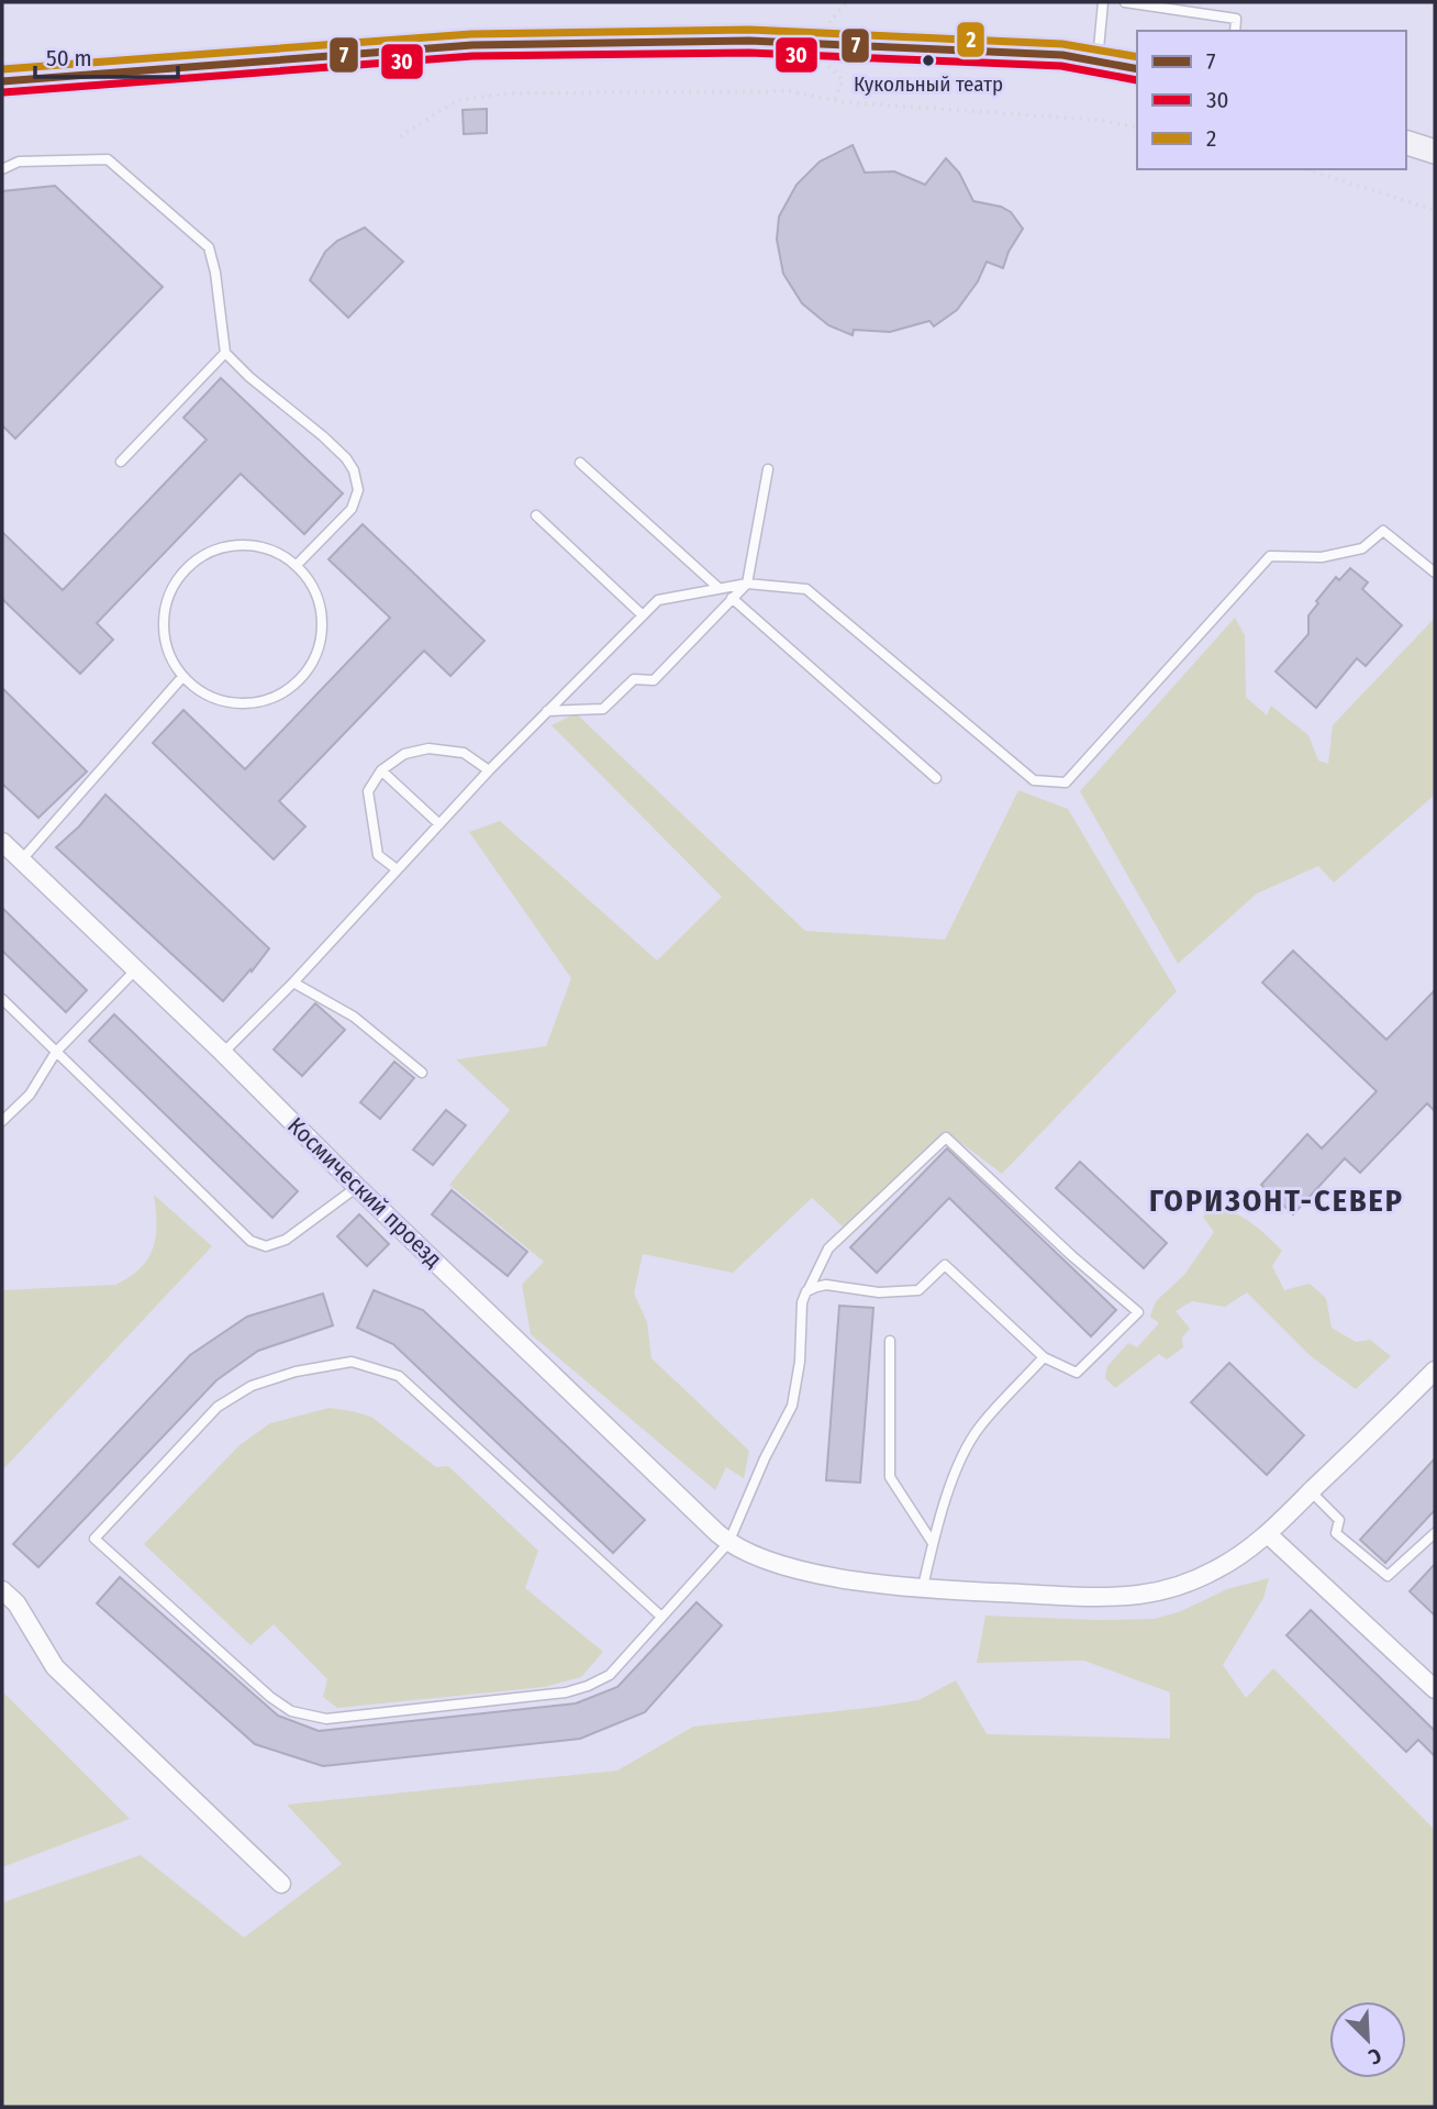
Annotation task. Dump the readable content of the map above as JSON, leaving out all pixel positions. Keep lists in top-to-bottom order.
{
  "streets": {
    "street": ["Космический проезд"]
  },
  "districts": ["ГОРИЗОНТ-СЕВЕР"],
  "places": ["Кукольный театр"],
  "lines": ["transit line 2", "transit line 7", "transit line 30"],
  "legend": ["7", "30", "2"],
  "scale_bar": "50 m",
  "north": "bottom right"
}
